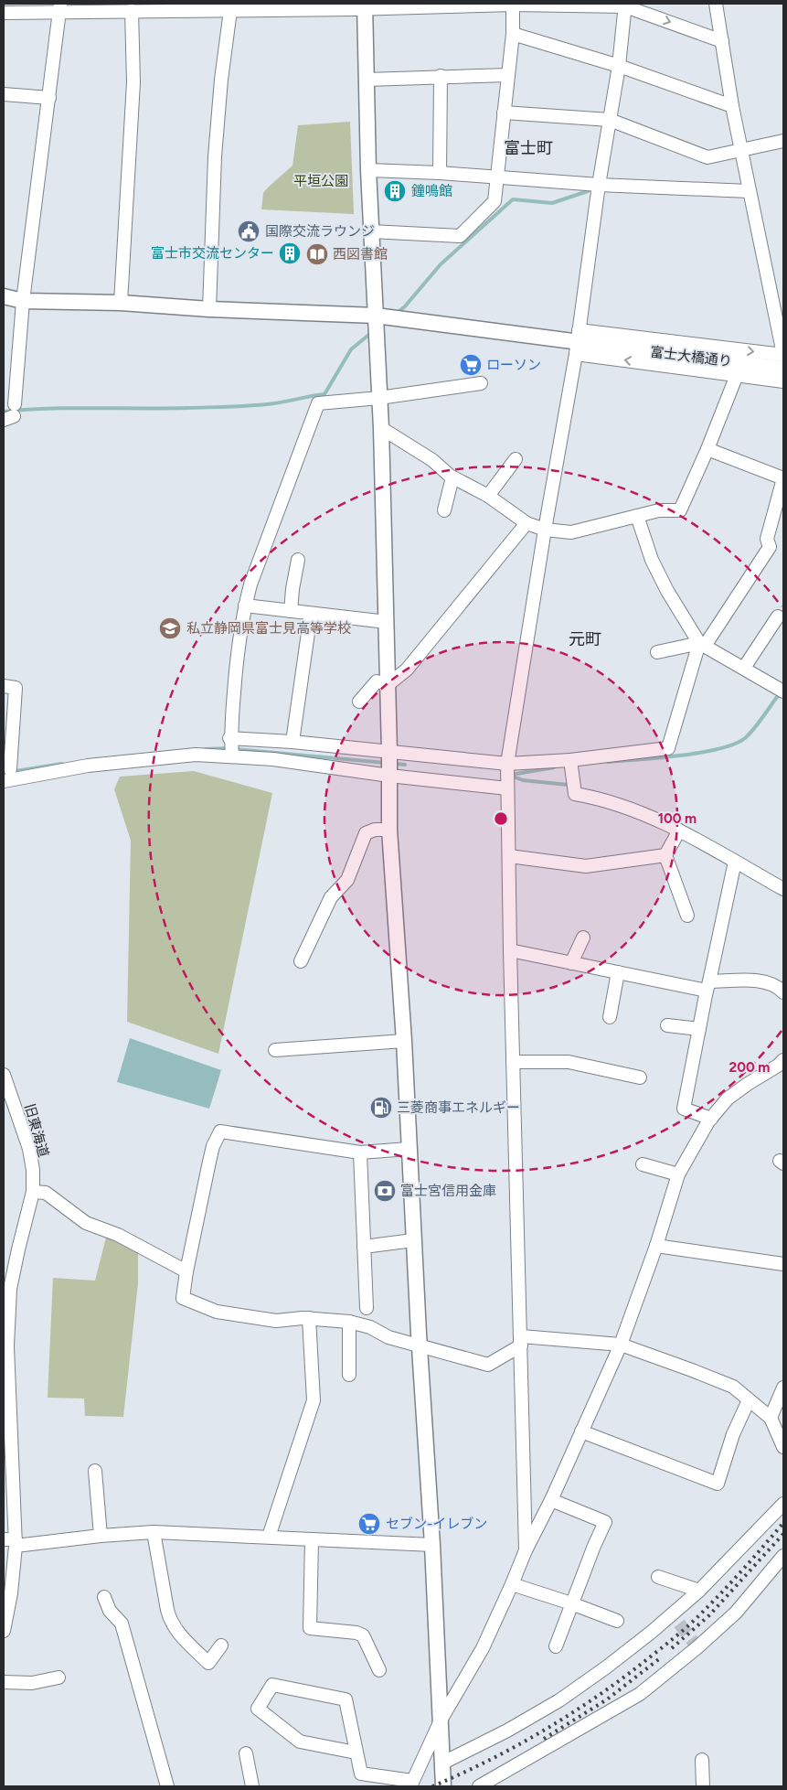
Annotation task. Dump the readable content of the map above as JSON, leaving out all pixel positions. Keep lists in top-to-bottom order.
{
  "streets": {
    "street": ["富士大橋通り", "旧東海道"]
  },
  "districts": ["富士町", "元町"],
  "parks": ["平垣公園"],
  "places": {
    "building": ["鐘鳴館", "富士市交流センター"],
    "public building": ["国際交流ラウンジ"],
    "library": ["西図書館"],
    "supermarket": ["ローソン", "セブン-イレブン"],
    "school or university": ["私立静岡県富士見高等学校"],
    "fuel station": ["三菱商事エネルギー"],
    "bank": ["富士宮信用金庫"]
  },
  "rings": ["100 m", "200 m"]
}
